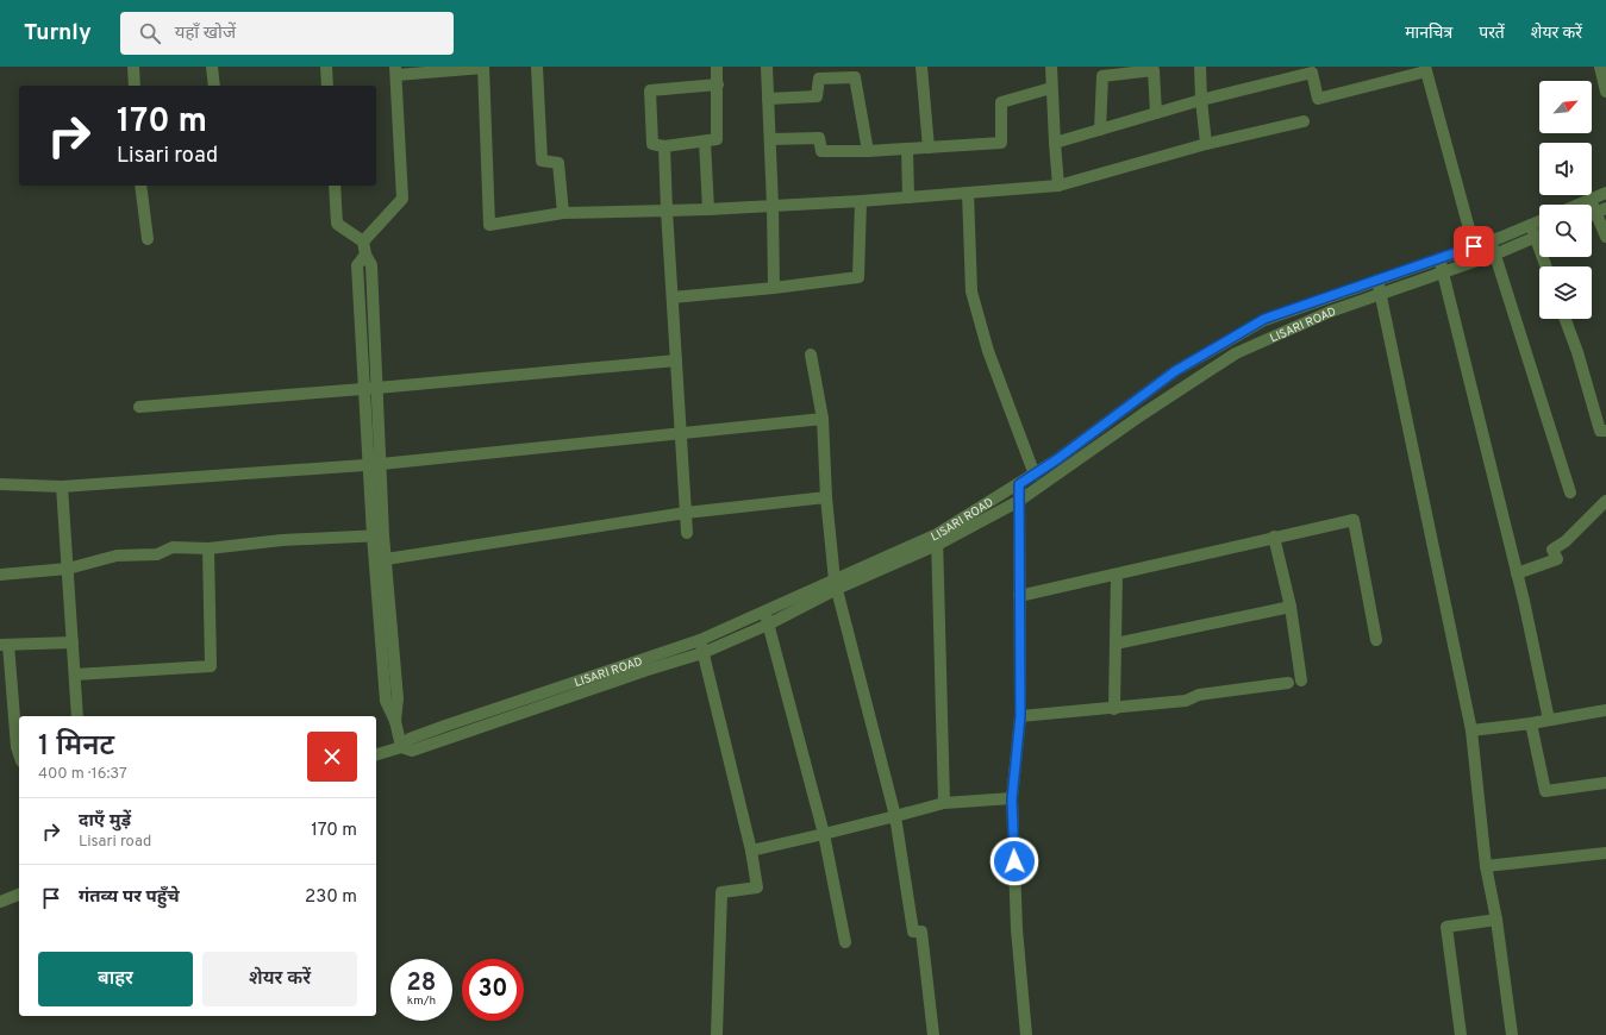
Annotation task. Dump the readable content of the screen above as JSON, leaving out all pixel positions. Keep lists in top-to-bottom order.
{
  "streets": {
    "street": ["LISARI ROAD"]
  },
  "north": "top right",
  "page": {
    "header": "Turnly",
    "search": "यहाँ खोजें",
    "nav": ["मानचित्र", "परतें", "शेयर करें"],
    "turn": ["170 m", "Lisari road"],
    "heading": ["1 मिनट", "400 m · 16:37"],
    "list": [
      {
        "name": "दाएँ मुड़ें",
        "note": "Lisari road",
        "value": "170 m"
      },
      {
        "name": "गंतव्य पर पहुँचे",
        "value": "230 m"
      }
    ],
    "buttons": ["बाहर", "शेयर करें"],
    "speed": "28 km/h",
    "limit": "30"
  }
}
